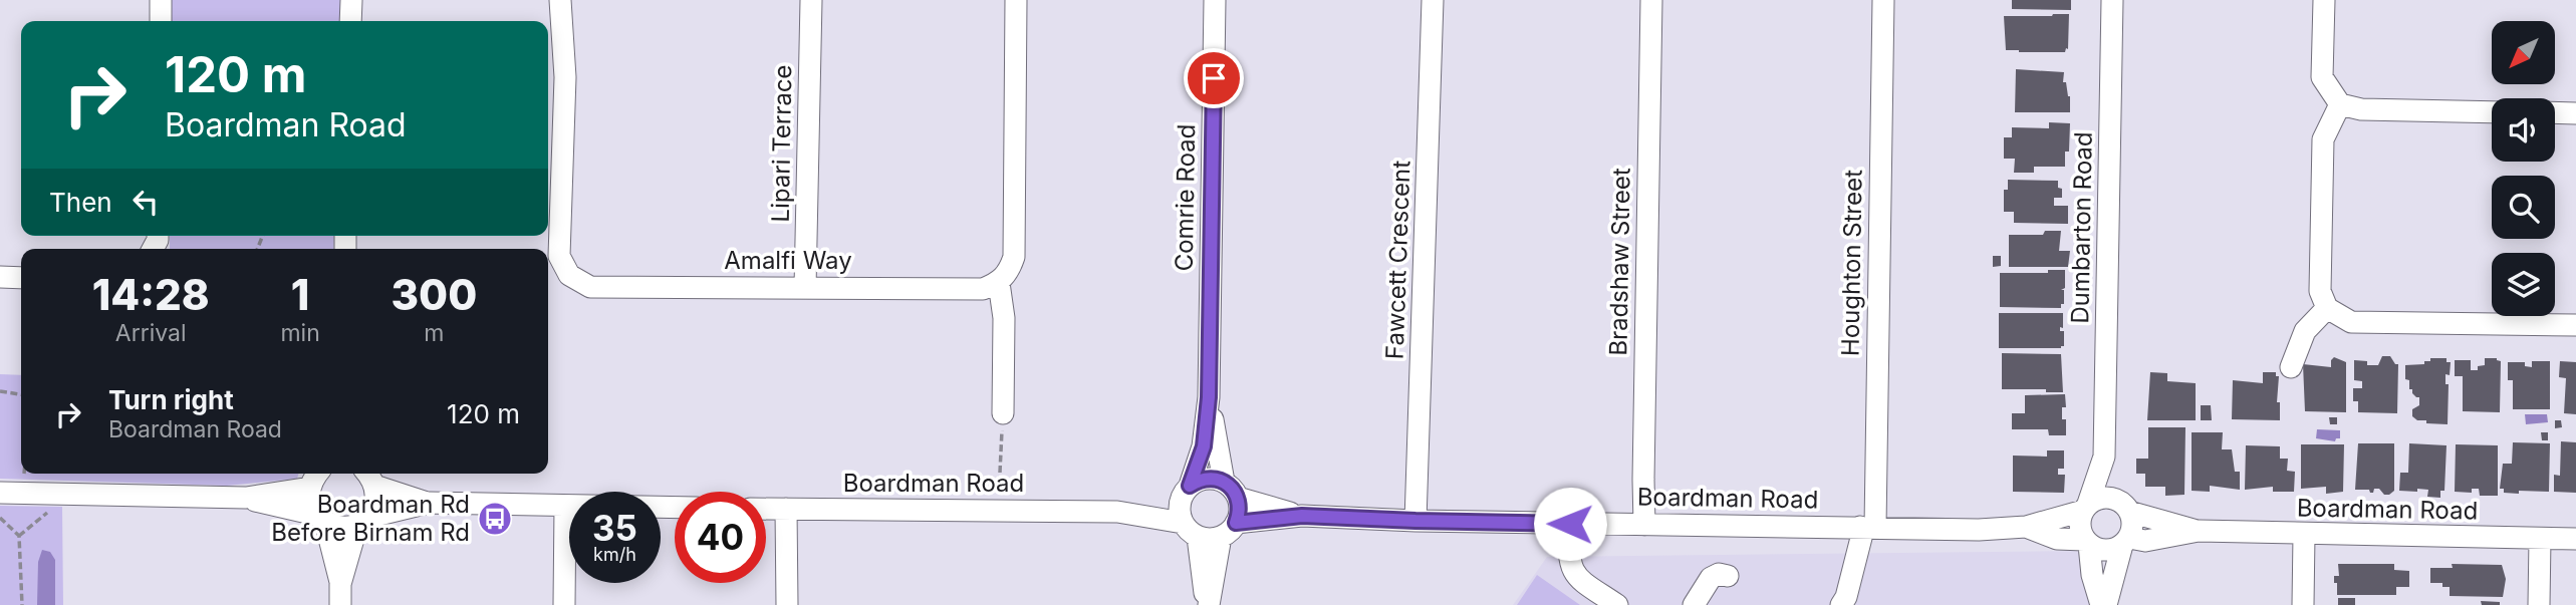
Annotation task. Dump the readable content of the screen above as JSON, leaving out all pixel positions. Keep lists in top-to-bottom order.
{
  "streets": {
    "street": [
      "Lipari Terrace",
      "Comrie Road",
      "Dumbarton Road",
      "Fawcett Crescent",
      "Amalfi Way",
      "Bradshaw Street",
      "Houghton Street",
      "Boardman Road"
    ]
  },
  "crossings": [
    ["Lipari Terrace", "Amalfi Way"],
    ["Comrie Road", "Boardman Road"],
    ["Dumbarton Road", "Boardman Road"],
    ["Fawcett Crescent", "Boardman Road"],
    ["Bradshaw Street", "Boardman Road"],
    ["Houghton Street", "Boardman Road"]
  ],
  "places": {
    "bus stop": ["Boardman Rd Before Birnam Rd"]
  },
  "north": "bottom left",
  "page": {
    "turn": ["120 m", "Boardman Road"],
    "then": "Then",
    "eta": [
      "14:28",
      "Arrival",
      "1",
      "min",
      "300",
      "m"
    ],
    "list": [
      {
        "name": "Turn right",
        "note": "Boardman Road",
        "value": "120 m"
      }
    ],
    "speed": "35 km/h",
    "limit": "40"
  }
}
